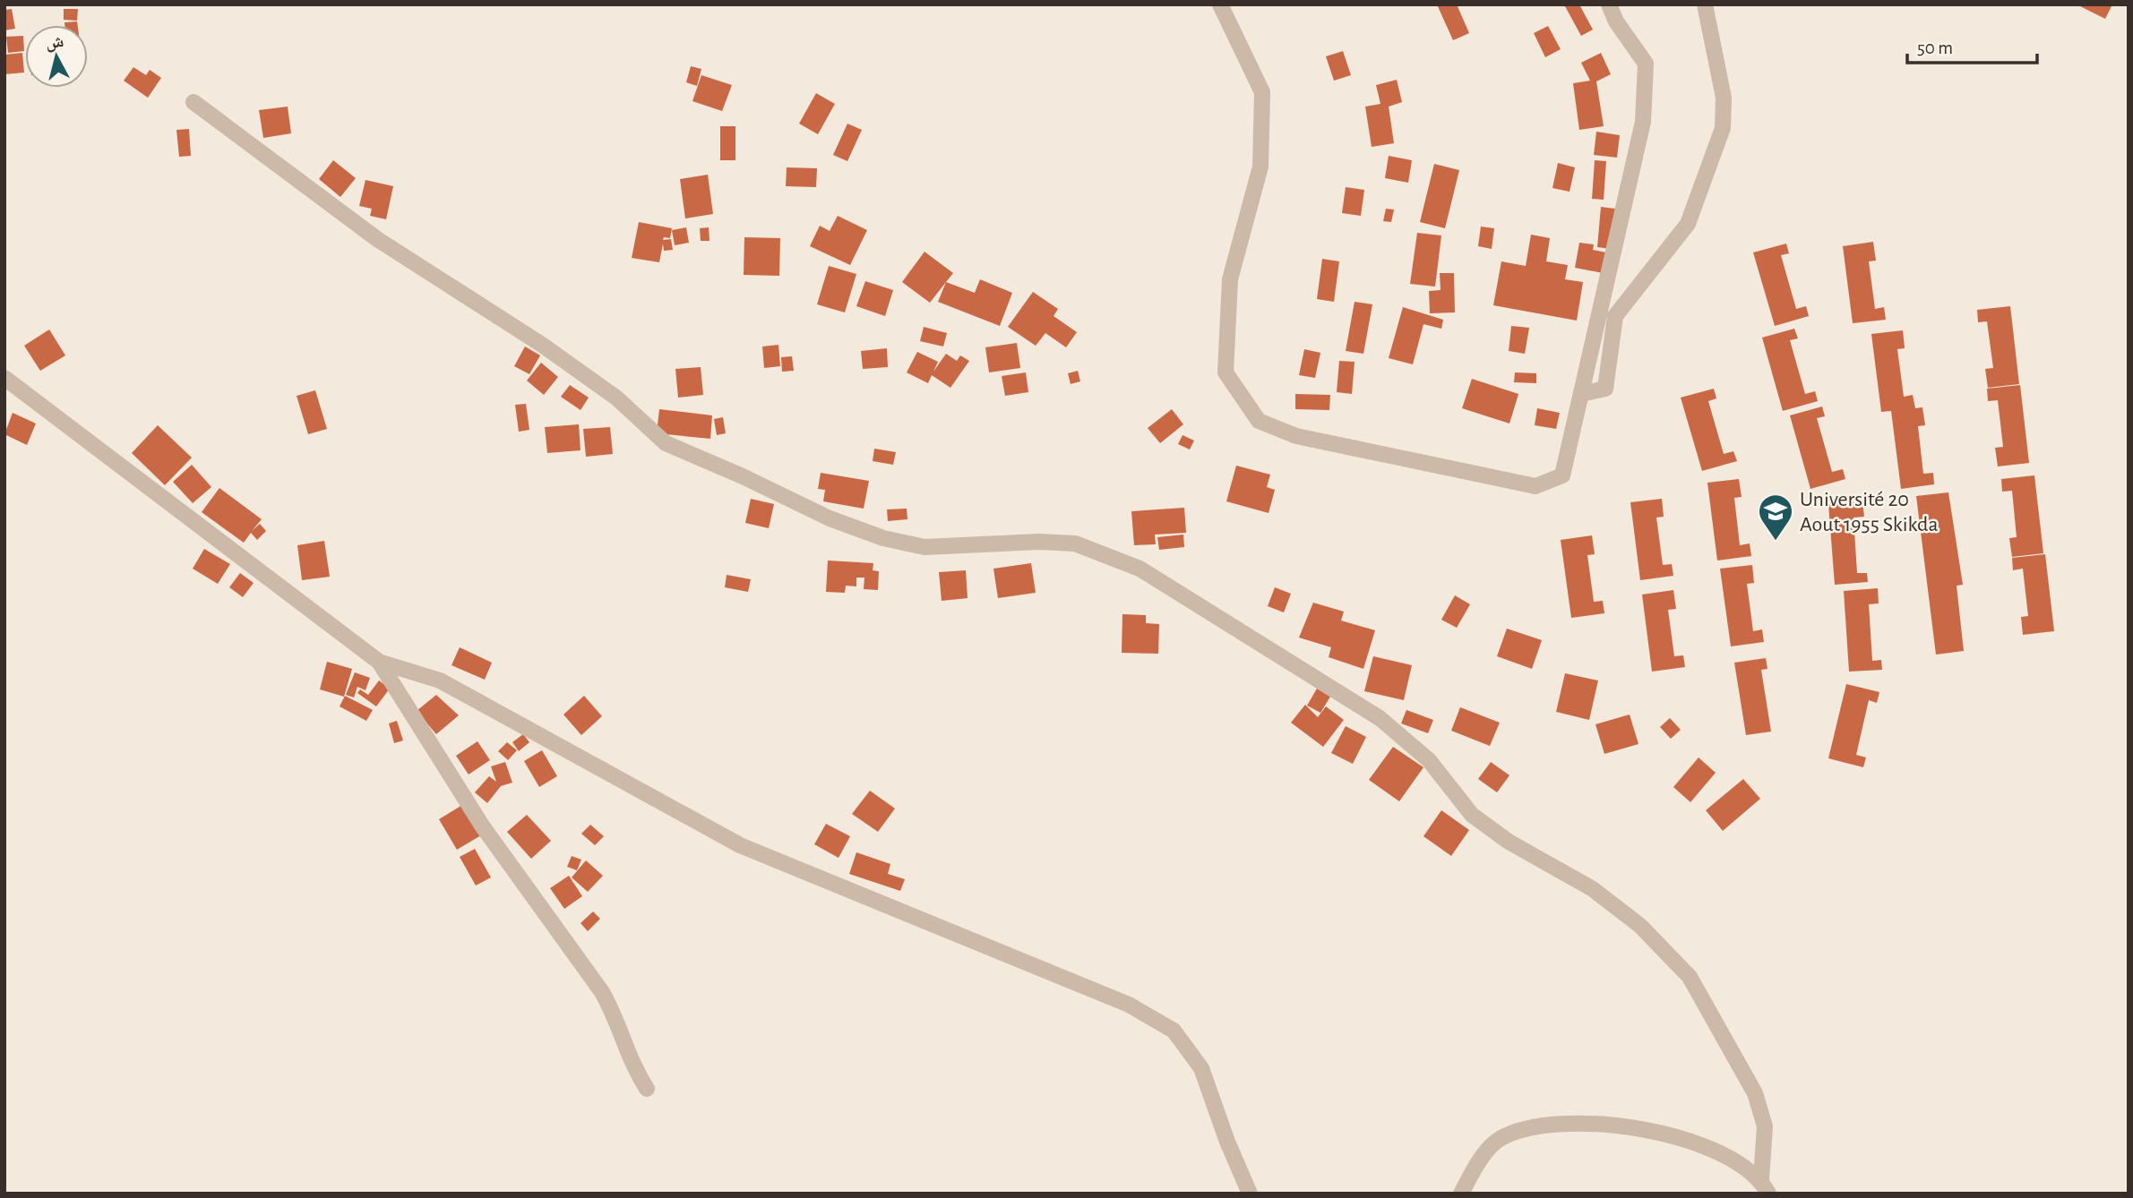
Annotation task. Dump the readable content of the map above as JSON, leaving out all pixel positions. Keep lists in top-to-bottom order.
{
  "places": {
    "school or university": ["Université 20 Aout 1955 Skikda"]
  },
  "scale_bar": "50 m",
  "north": "top"
}
